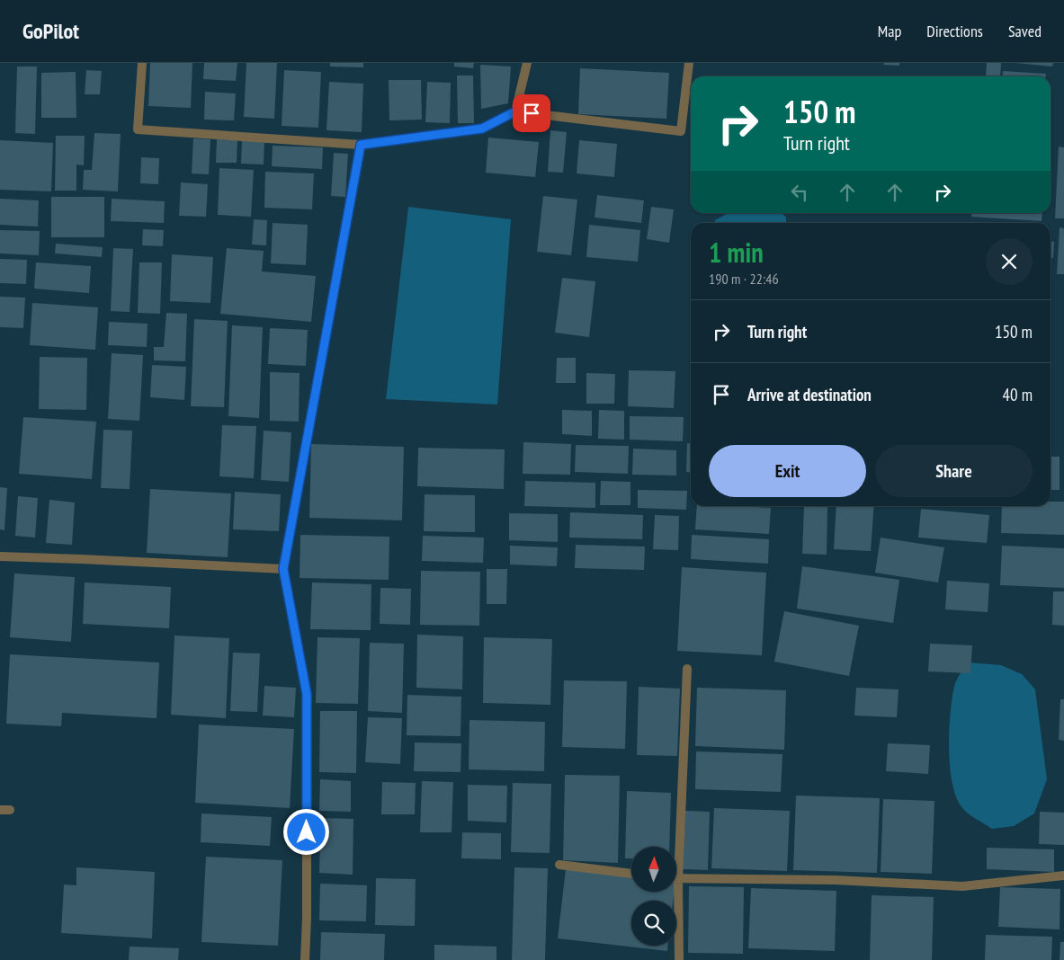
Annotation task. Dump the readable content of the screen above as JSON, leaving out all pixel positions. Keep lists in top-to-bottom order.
{
  "north": "top",
  "page": {
    "header": "GoPilot",
    "nav": ["Map", "Directions", "Saved"],
    "turn": ["150 m", "Turn right"],
    "heading": ["1 min", "190 m · 22:46"],
    "list": [
      {
        "name": "Turn right",
        "value": "150 m"
      },
      {
        "name": "Arrive at destination",
        "value": "40 m"
      }
    ],
    "buttons": ["Exit", "Share"]
  }
}
